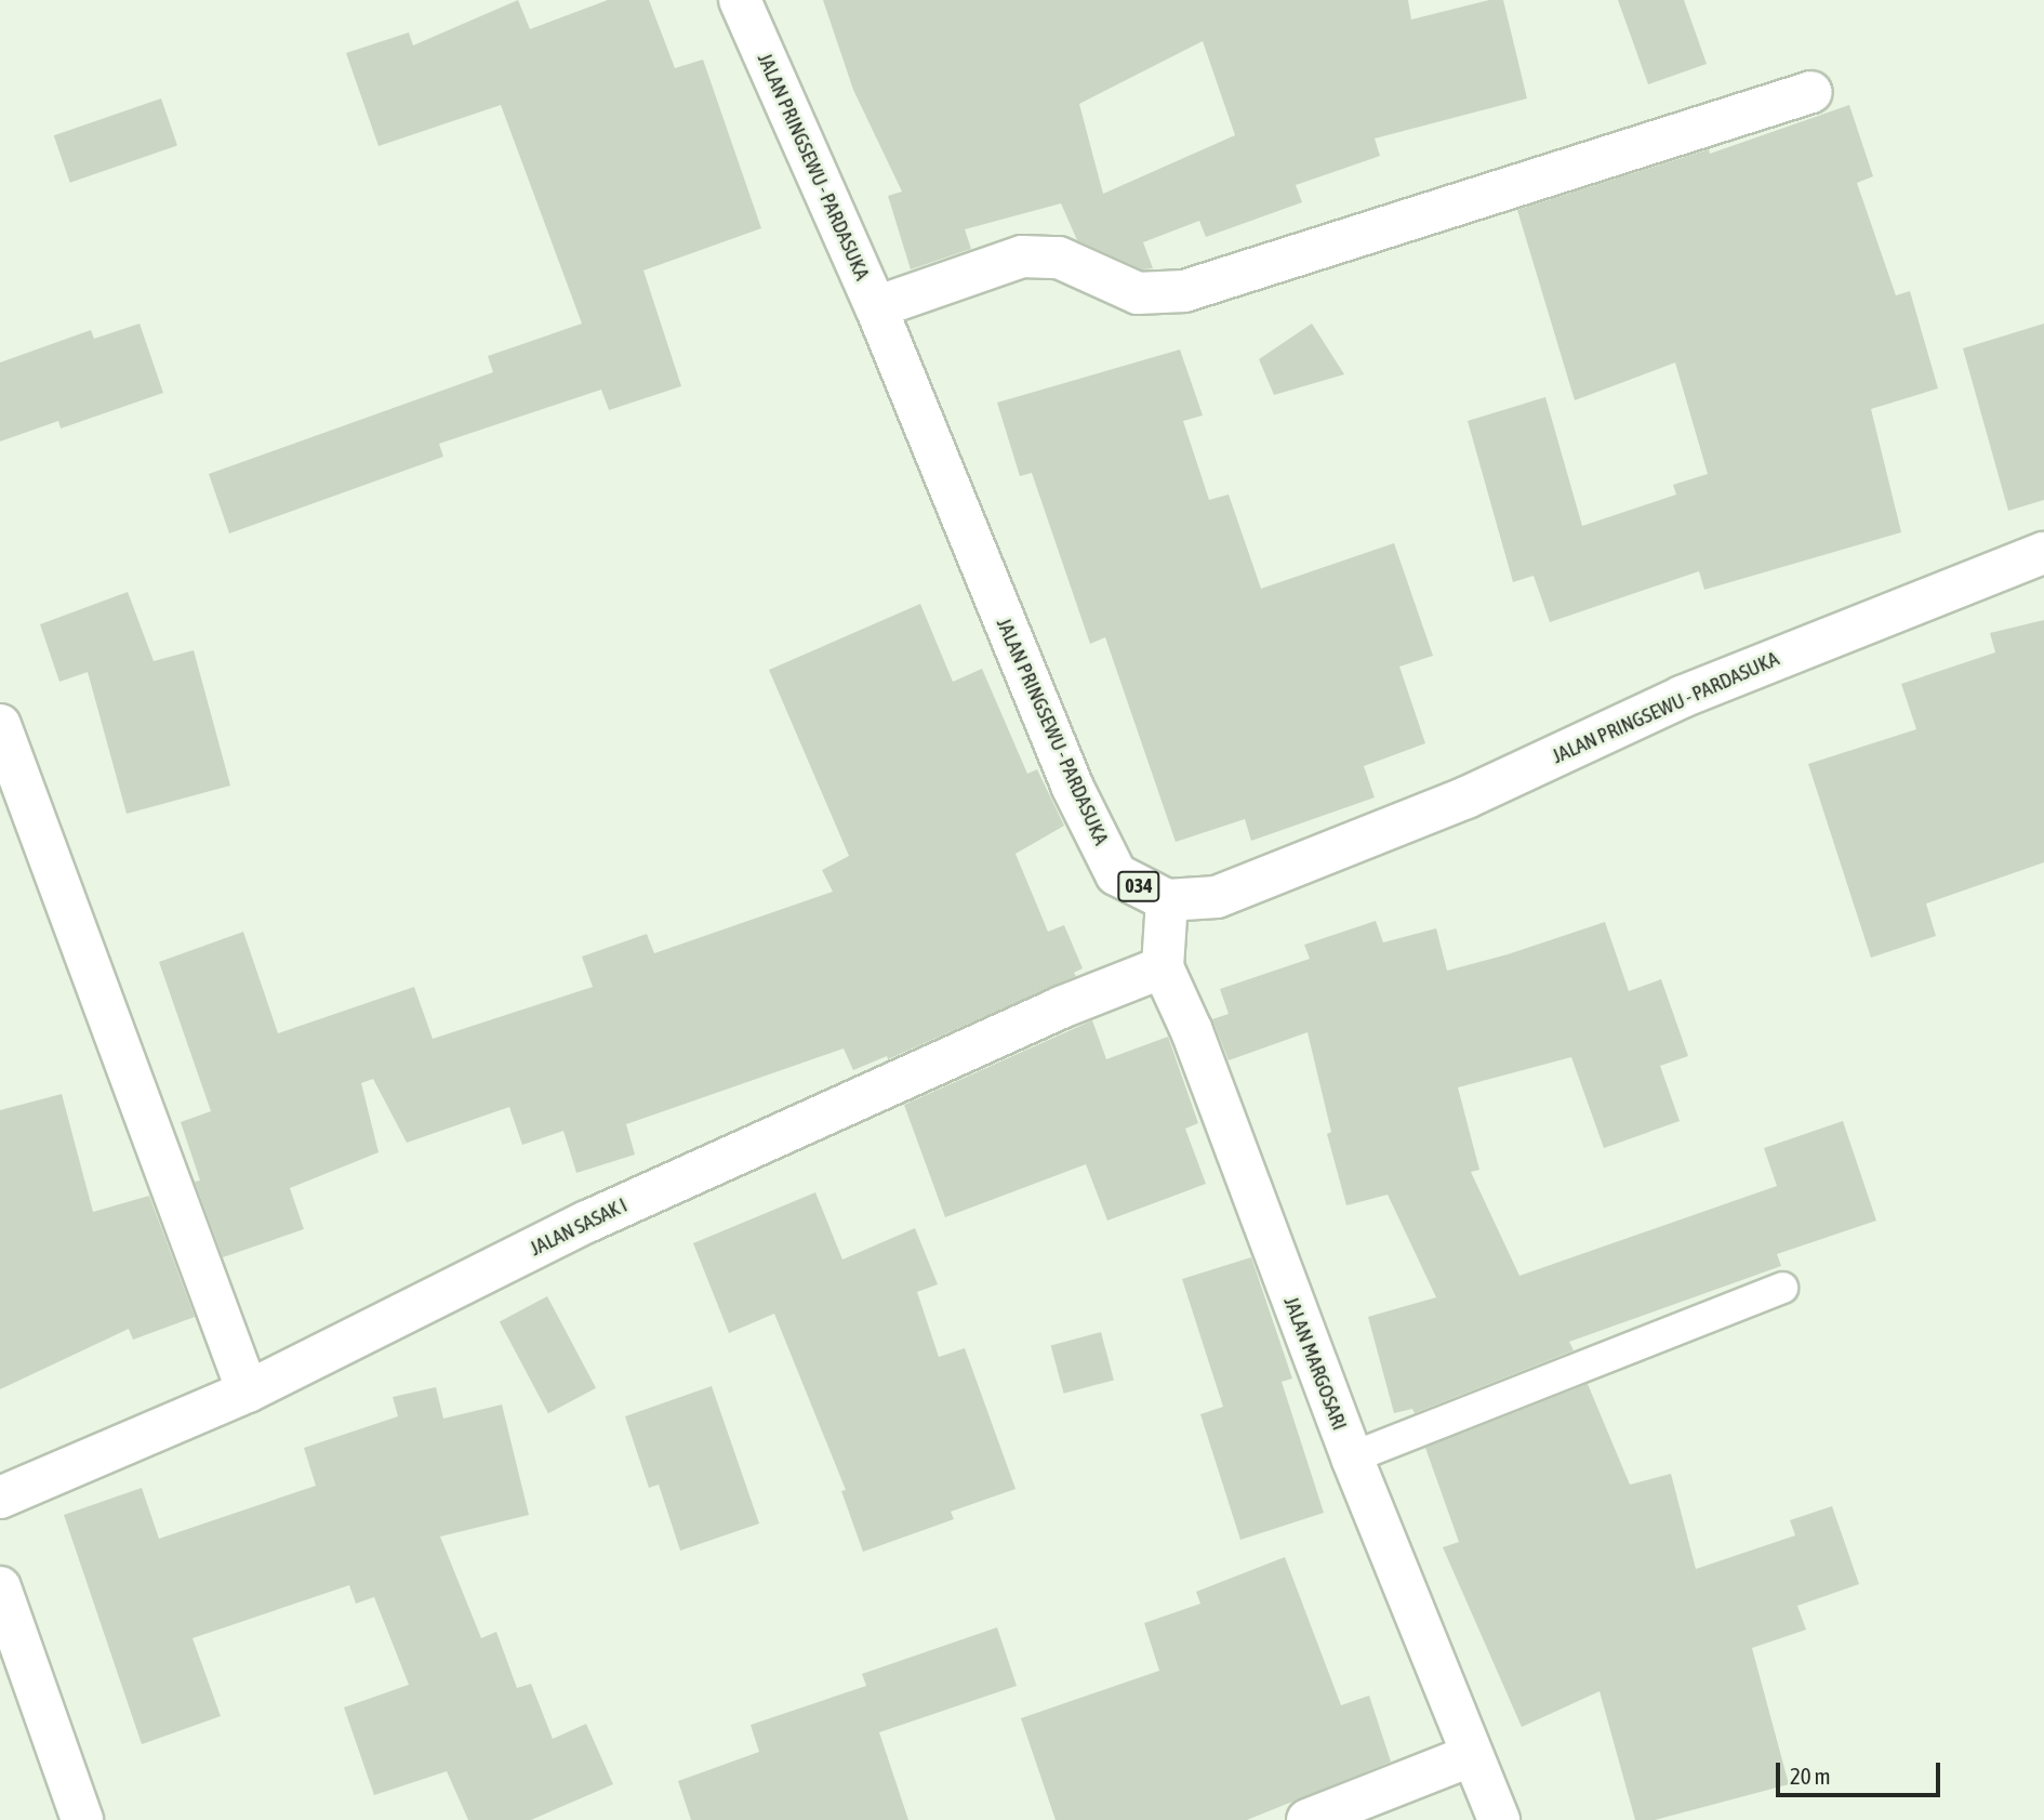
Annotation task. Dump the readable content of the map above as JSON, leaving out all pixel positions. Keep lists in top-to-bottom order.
{
  "streets": {
    "street": [
      "JALAN PRINGSEWU - PARDASUKA",
      "034",
      "JALAN SASAK I",
      "JALAN MARGOSARI"
    ]
  },
  "crossings": [
    ["JALAN PRINGSEWU - PARDASUKA", "JALAN MARGOSARI"],
    ["JALAN SASAK I", "JALAN MARGOSARI"]
  ],
  "scale_bar": "20 m"
}
